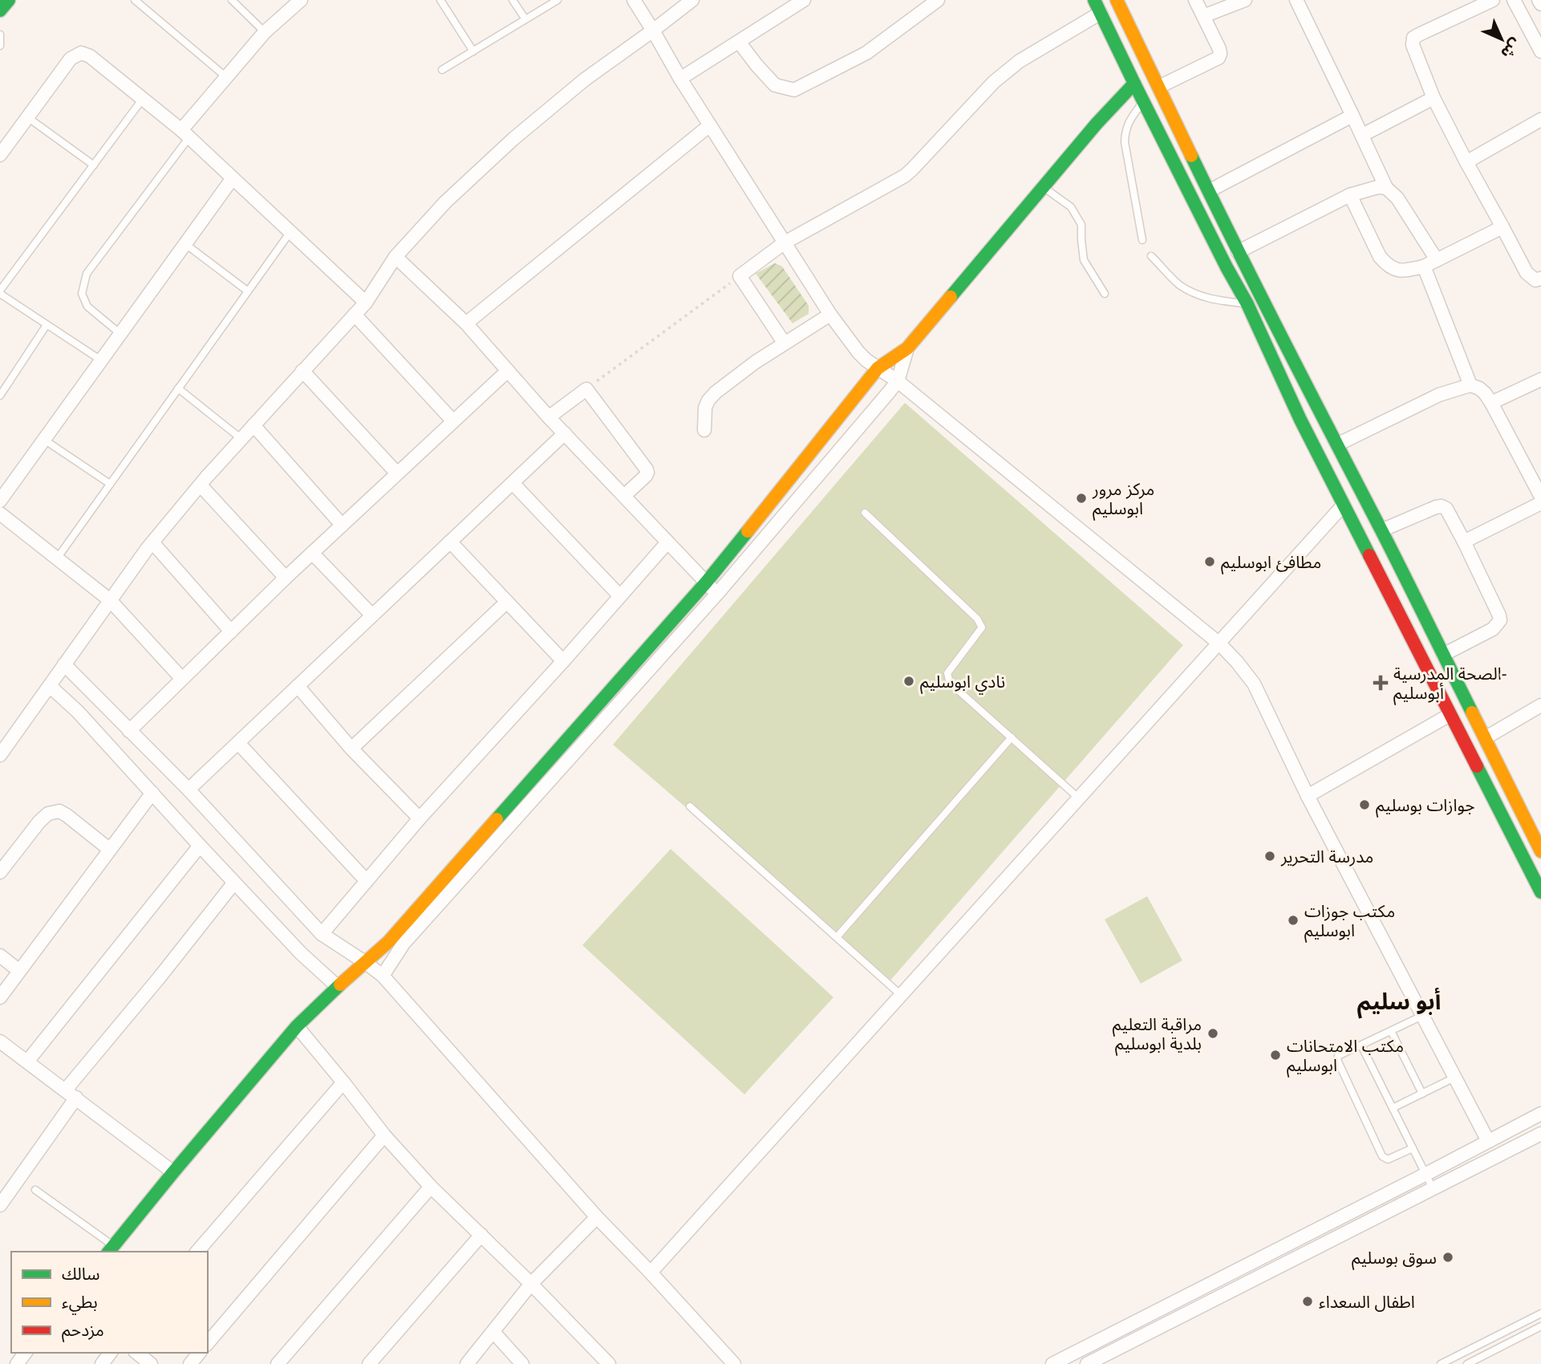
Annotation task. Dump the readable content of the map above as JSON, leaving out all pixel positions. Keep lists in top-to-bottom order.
{
  "districts": ["أبو سليم"],
  "places": {
    "other": [
      "مركز مرور ابوسليم",
      "مطافئ ابوسليم",
      "نادي ابوسليم",
      "جوازات بوسليم",
      "مدرسة التحرير",
      "مكتب جوزات ابوسليم",
      "مراقبة التعليم بلدية ابوسليم",
      "مكتب الامتحانات ابوسليم",
      "سوق بوسليم",
      "اطفال السعداء"
    ],
    "health": ["الصحة المدرسية- أبوسليم"]
  },
  "legend": ["سالك", "بطيء", "مزدحم"],
  "north": "bottom right"
}
